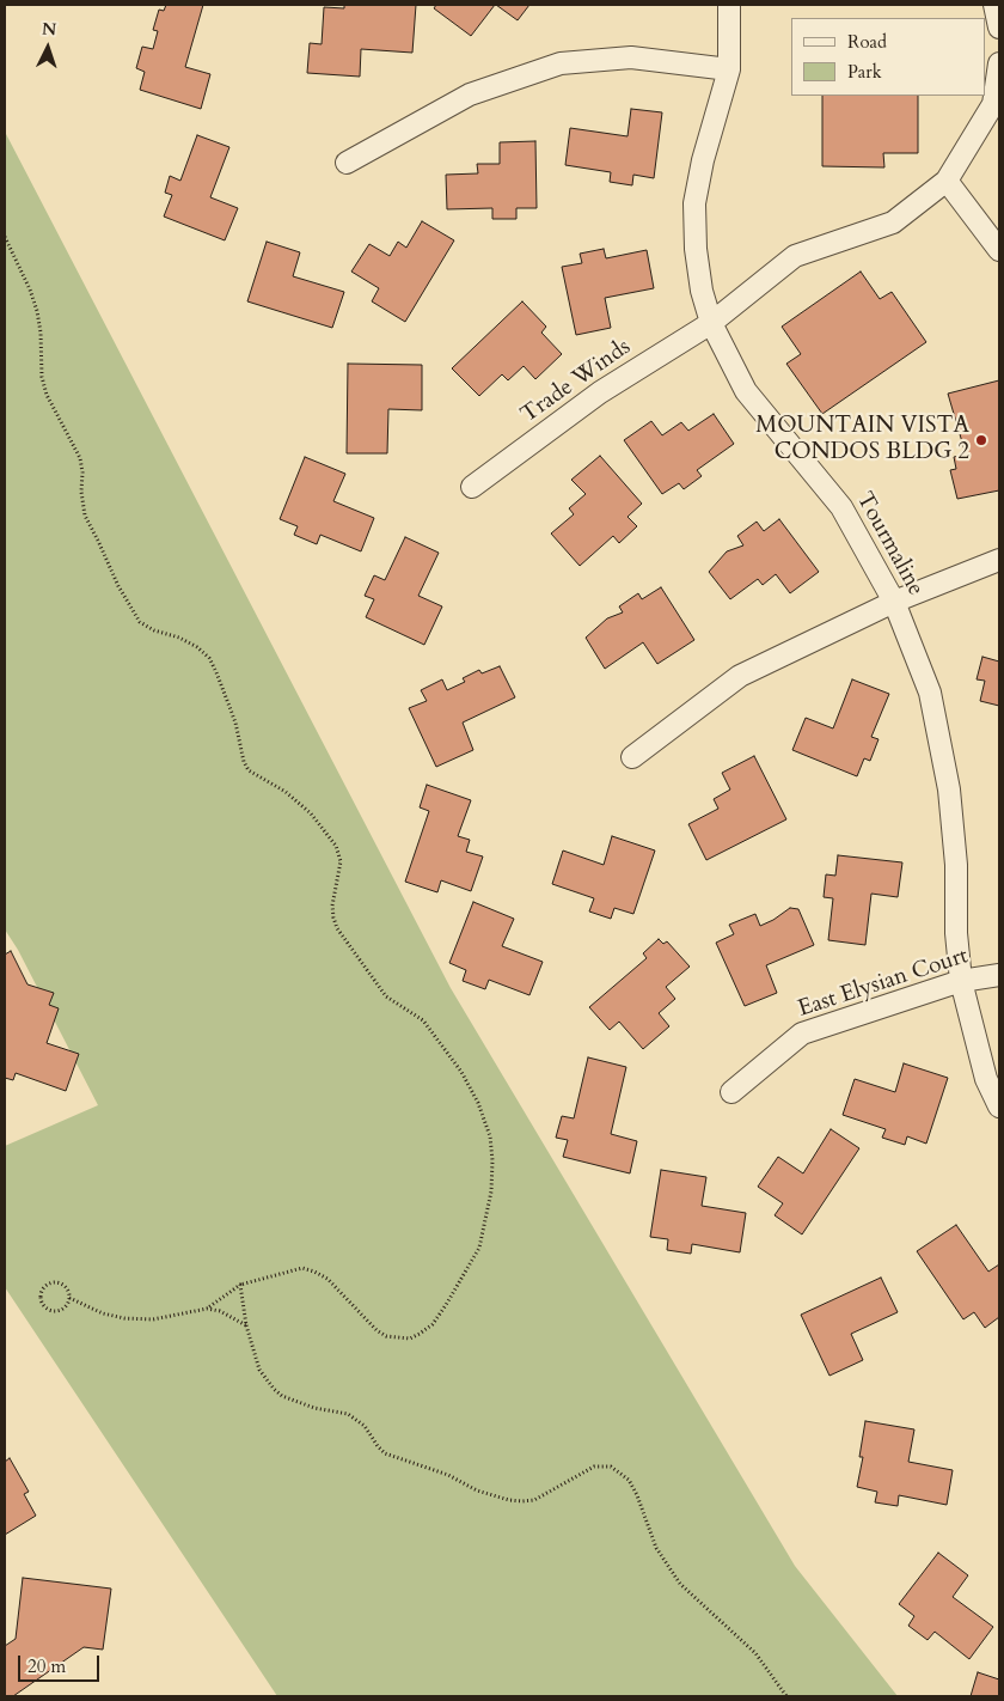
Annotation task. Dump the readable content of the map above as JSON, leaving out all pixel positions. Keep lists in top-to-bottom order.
{
  "streets": {
    "street": ["Trade Winds", "Tourmaline", "East Elysian Court"]
  },
  "crossings": [
    ["Trade Winds", "Tourmaline"],
    ["Tourmaline", "East Elysian Court"]
  ],
  "places": ["MOUNTAIN VISTA CONDOS BLDG 2"],
  "legend": ["Road", "Park"],
  "scale_bar": "20 m",
  "north": "top"
}
